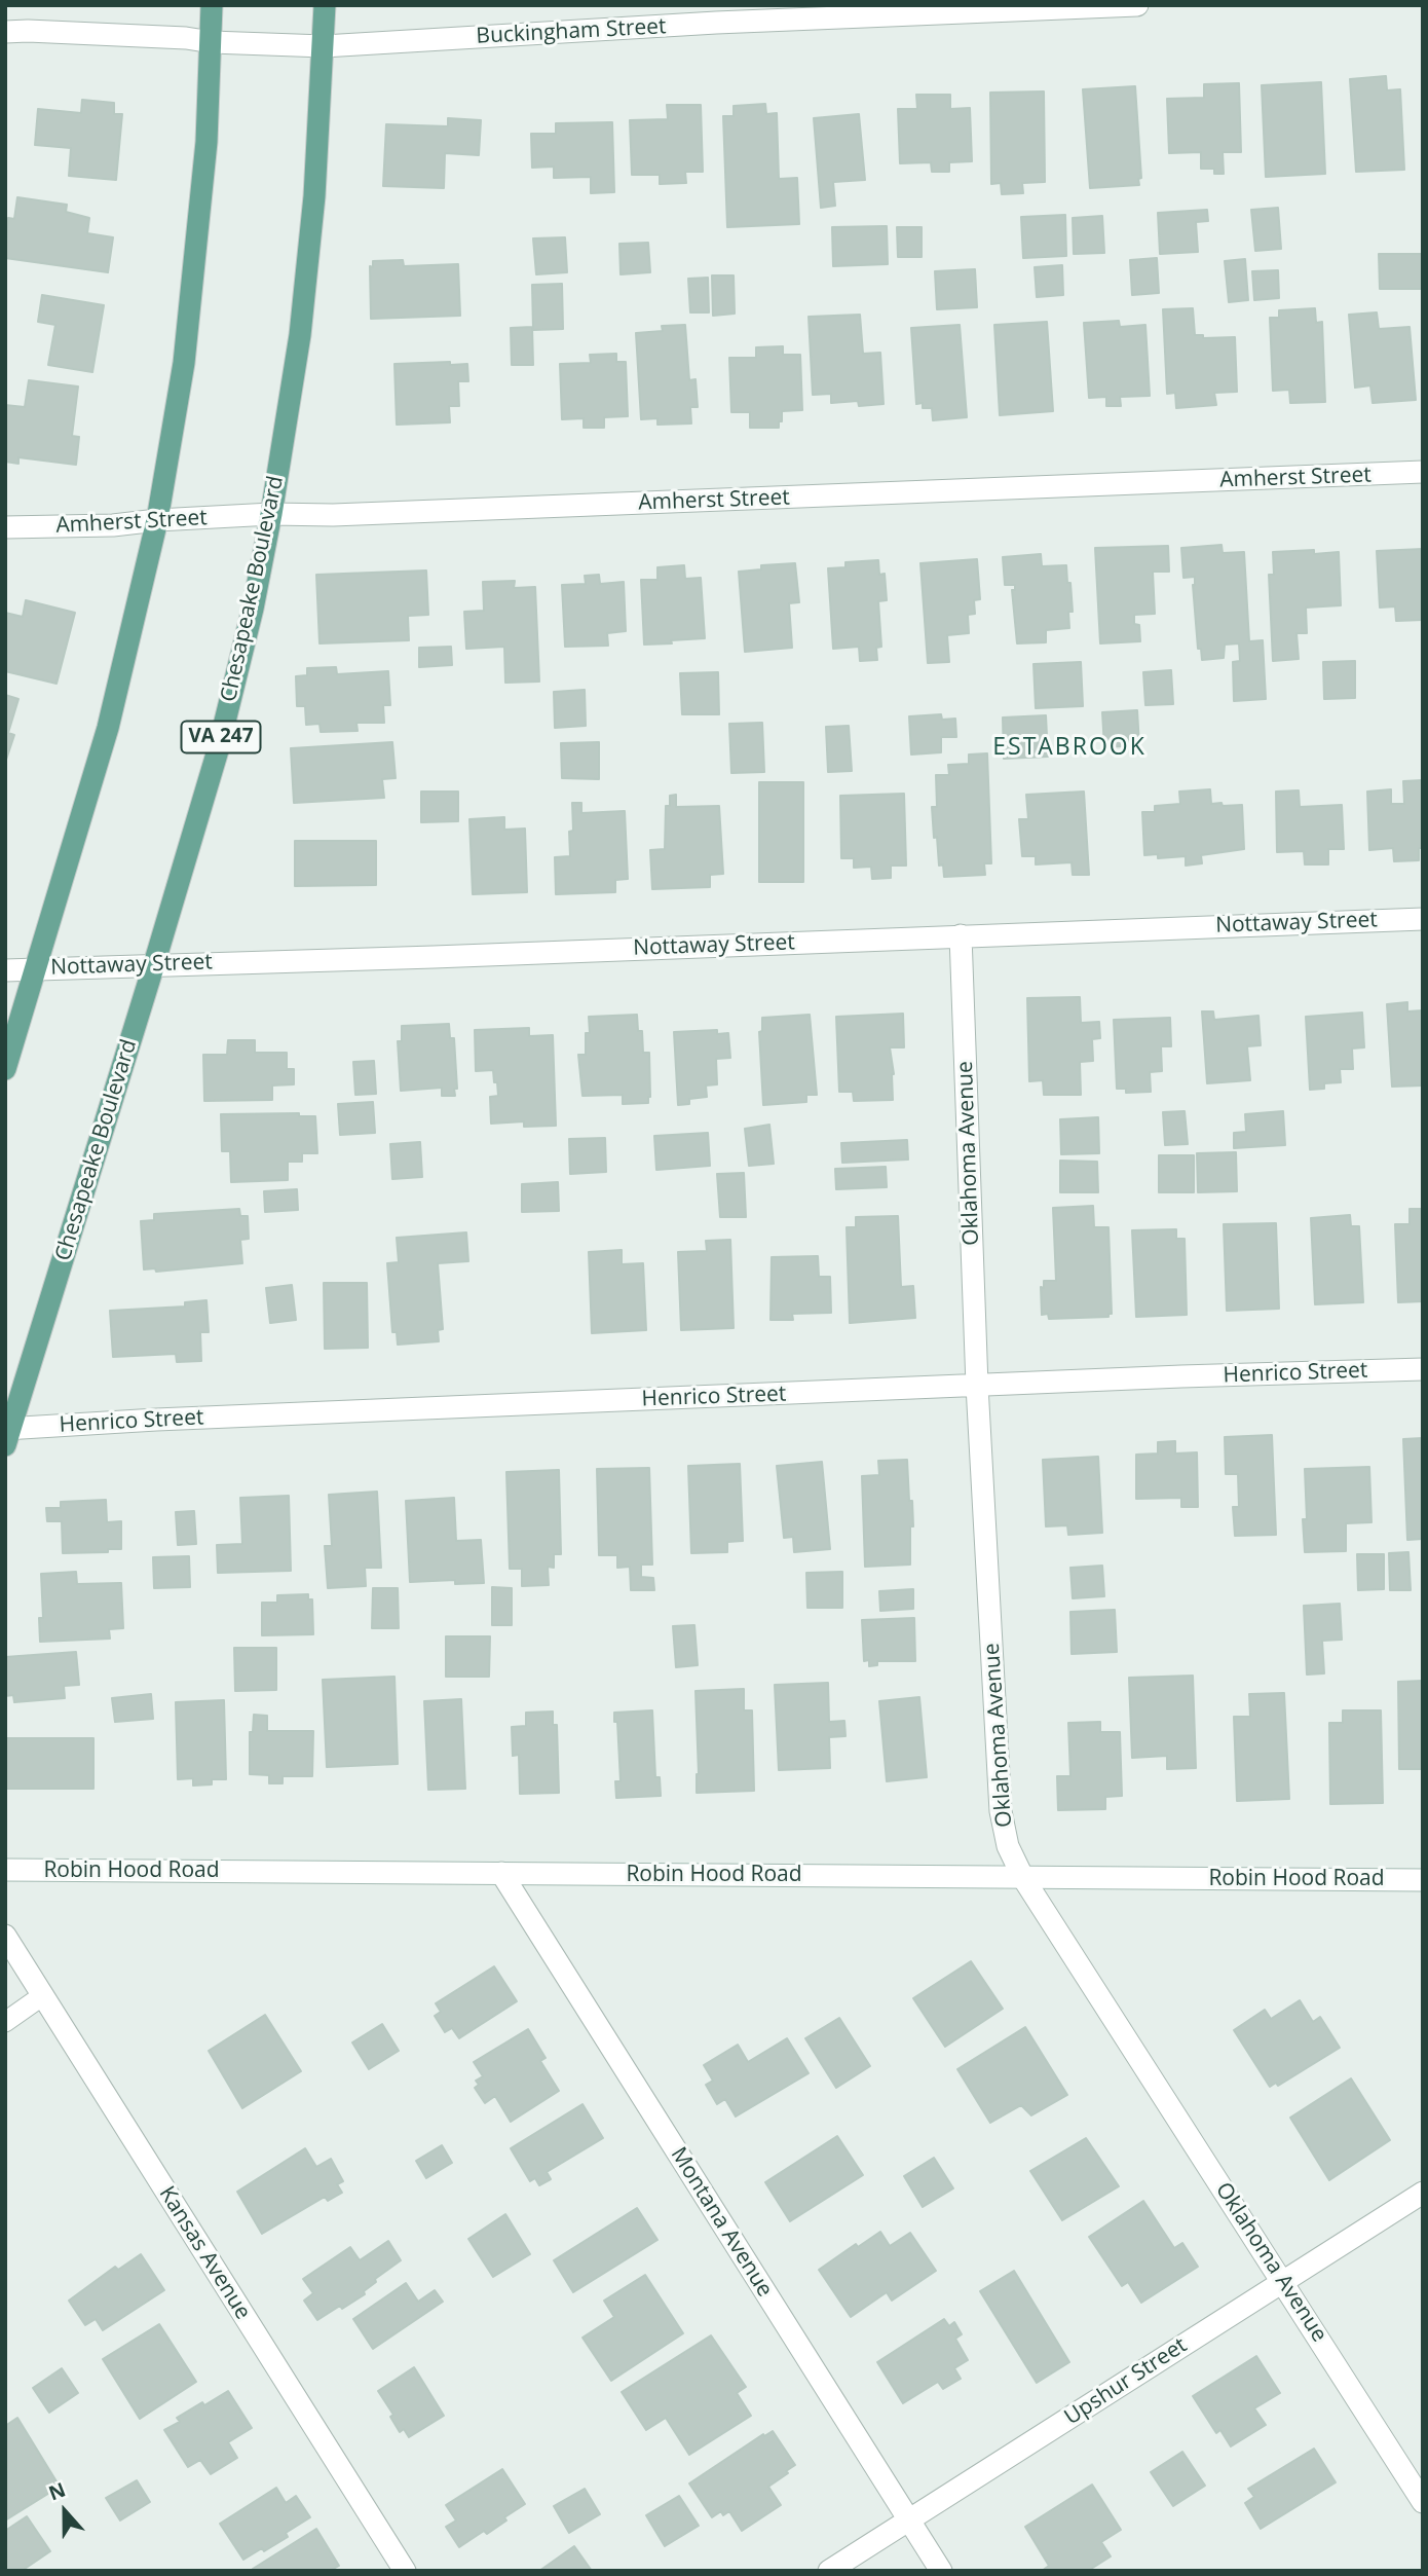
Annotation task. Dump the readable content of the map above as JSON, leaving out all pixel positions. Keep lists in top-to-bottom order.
{
  "streets": {
    "main road": ["Chesapeake Boulevard", "VA 247"],
    "street": [
      "Buckingham Street",
      "Amherst Street",
      "Nottaway Street",
      "Oklahoma Avenue",
      "Henrico Street",
      "Robin Hood Road",
      "Montana Avenue",
      "Kansas Avenue",
      "Upshur Street"
    ]
  },
  "crossings": [
    ["Buckingham Street", "Chesapeake Boulevard"],
    ["Amherst Street", "Chesapeake Boulevard"],
    ["Chesapeake Boulevard", "Nottaway Street"],
    ["Chesapeake Boulevard", "Henrico Street"],
    ["Nottaway Street", "Oklahoma Avenue"],
    ["Oklahoma Avenue", "Henrico Street"],
    ["Oklahoma Avenue", "Robin Hood Road"],
    ["Oklahoma Avenue", "Upshur Street"],
    ["Robin Hood Road", "Montana Avenue"],
    ["Montana Avenue", "Upshur Street"]
  ],
  "districts": ["ESTABROOK"],
  "north": "top"
}
